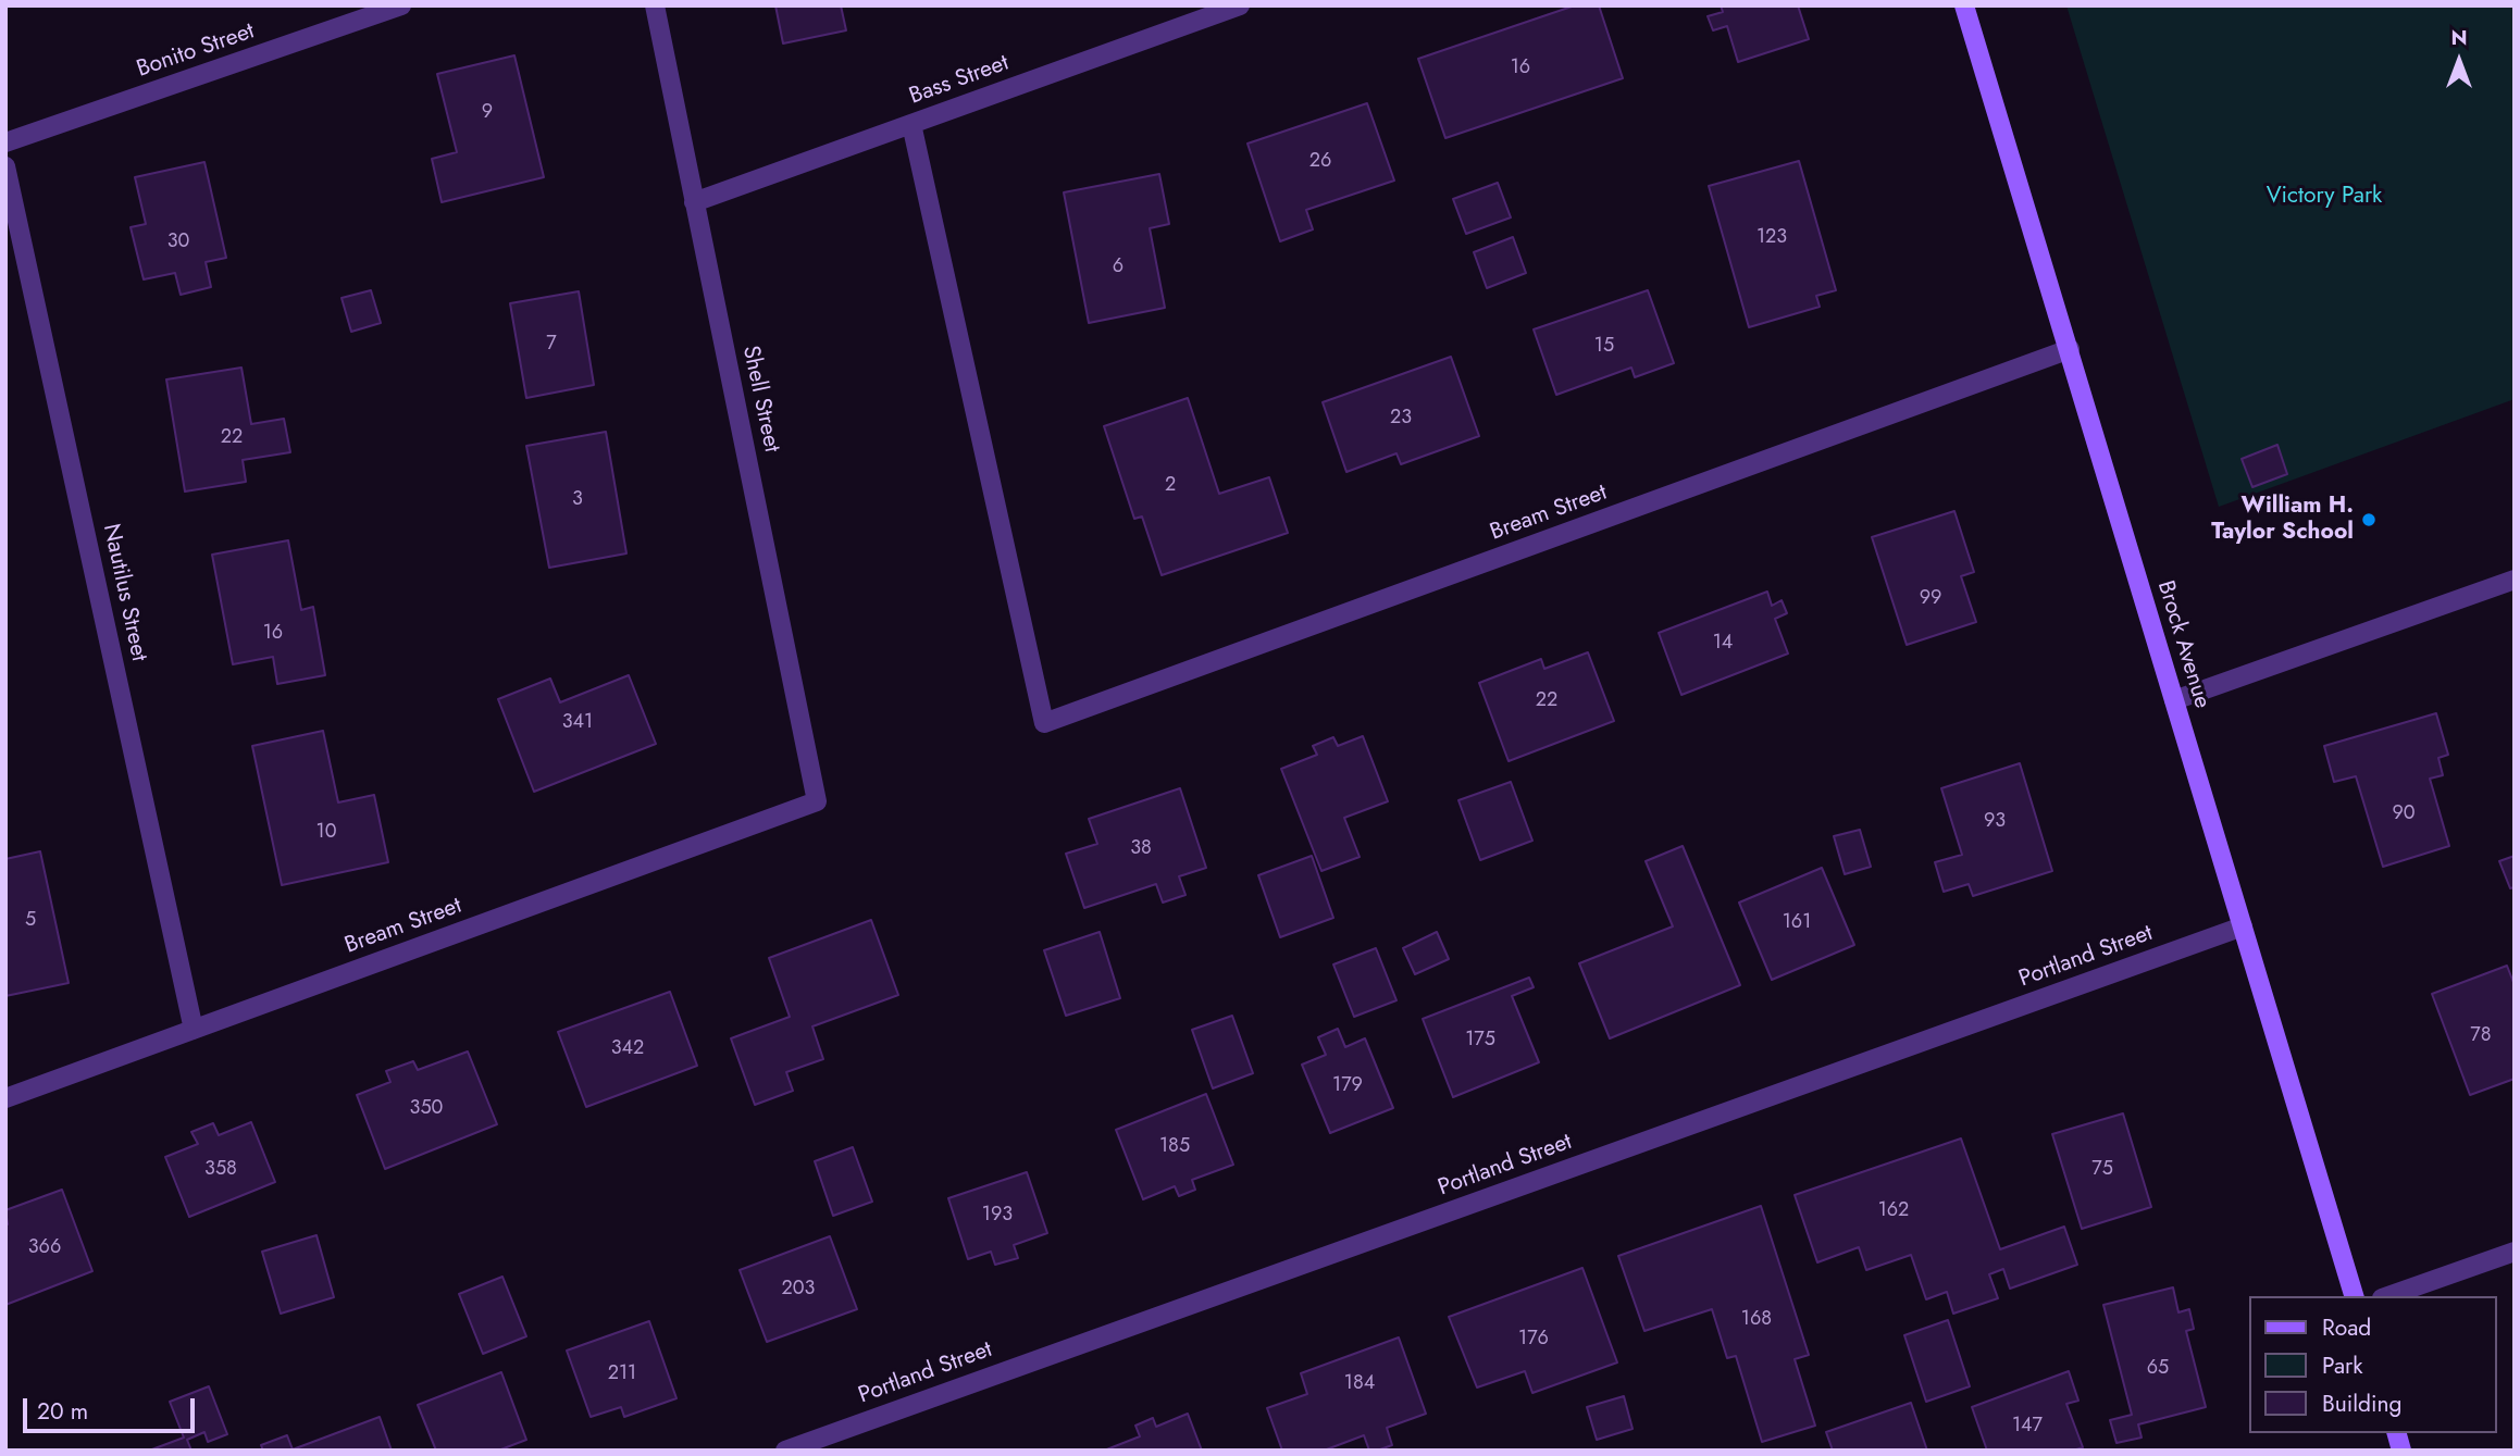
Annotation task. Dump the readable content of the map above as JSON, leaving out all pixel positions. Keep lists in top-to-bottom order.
{
  "streets": {
    "main road": ["Brock Avenue"],
    "street": [
      "Bonito Street",
      "Bass Street",
      "Shell Street",
      "Bream Street",
      "Nautilus Street",
      "Portland Street"
    ]
  },
  "crossings": [
    ["Bass Street", "Shell Street"],
    ["Bass Street", "Bream Street"],
    ["Shell Street", "Bream Street"],
    ["Bream Street", "Nautilus Street"],
    ["Bream Street", "Brock Avenue"],
    ["Brock Avenue", "Portland Street"]
  ],
  "parks": ["Victory Park"],
  "places": ["William H. Taylor School"],
  "house_numbers": [
    "16",
    "9",
    "26",
    "123",
    "30",
    "6",
    "7",
    "15",
    "23",
    "22",
    "2",
    "3",
    "99",
    "16",
    "14",
    "22",
    "341",
    "90",
    "93",
    "10",
    "38",
    "5",
    "161",
    "78",
    "175",
    "342",
    "179",
    "350",
    "185",
    "358",
    "75",
    "162",
    "193",
    "366",
    "203",
    "168",
    "176",
    "65",
    "211",
    "184",
    "147"
  ],
  "legend": ["Road", "Park", "Building"],
  "scale_bar": "20 m",
  "north": "top"
}
